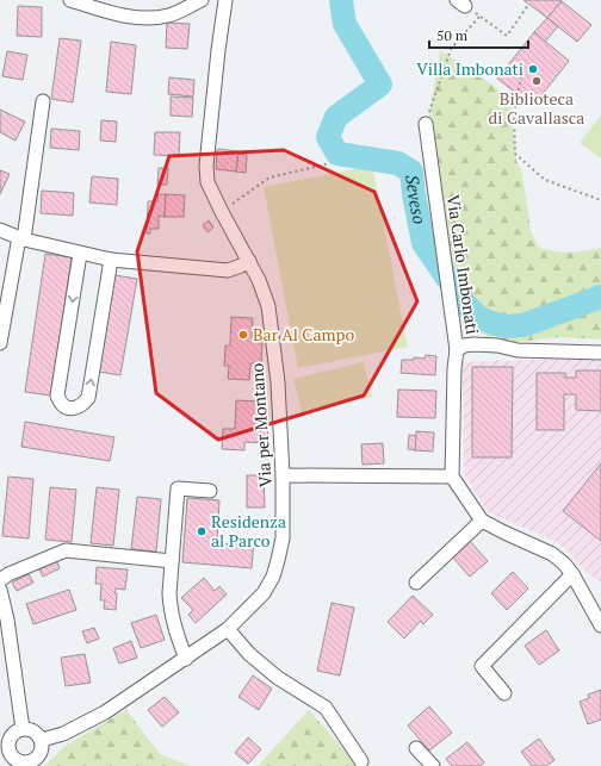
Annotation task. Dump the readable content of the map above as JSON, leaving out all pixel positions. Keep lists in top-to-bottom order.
{
  "streets": {
    "street": ["Via Carlo Imbonati", "Via per Montano"]
  },
  "water": ["Seveso"],
  "places": [
    "Villa Imbonati",
    "Biblioteca di Cavallasca",
    "Bar Al Campo",
    "Residenza al Parco"
  ],
  "scale_bar": "50 m"
}
